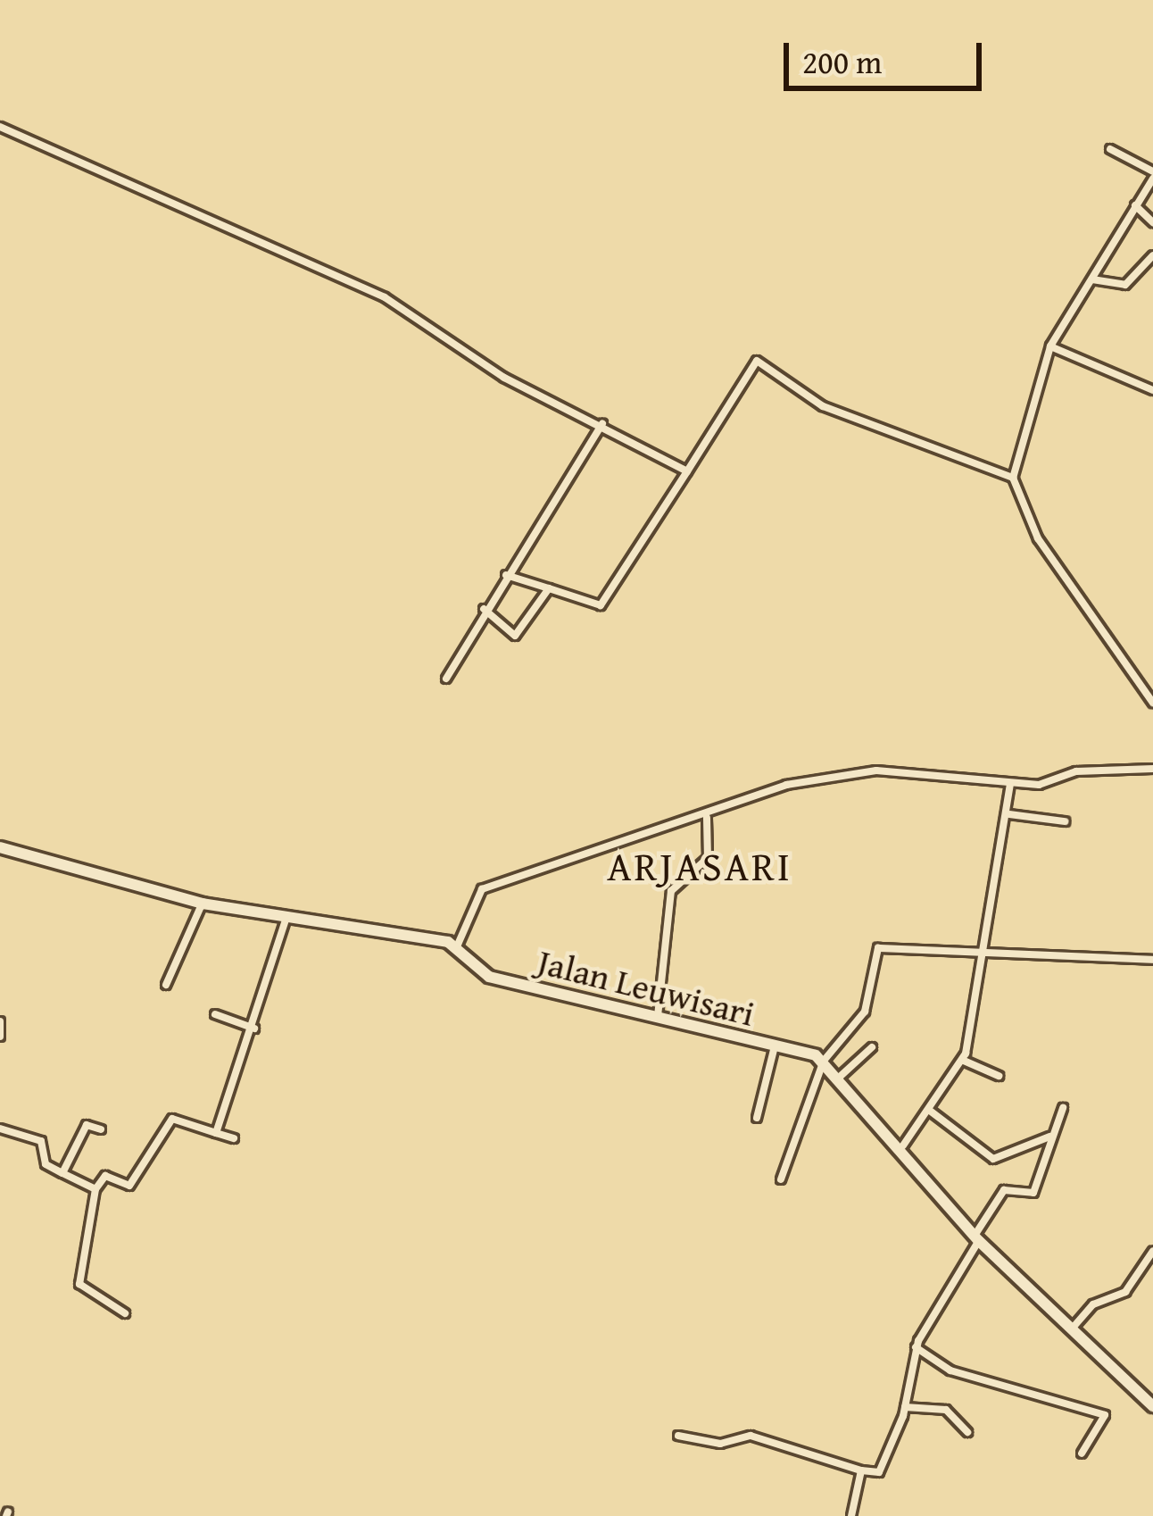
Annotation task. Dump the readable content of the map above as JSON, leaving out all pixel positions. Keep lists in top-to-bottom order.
{
  "streets": {
    "main road": ["Jalan Leuwisari"]
  },
  "districts": ["ARJASARI"],
  "scale_bar": "200 m"
}
